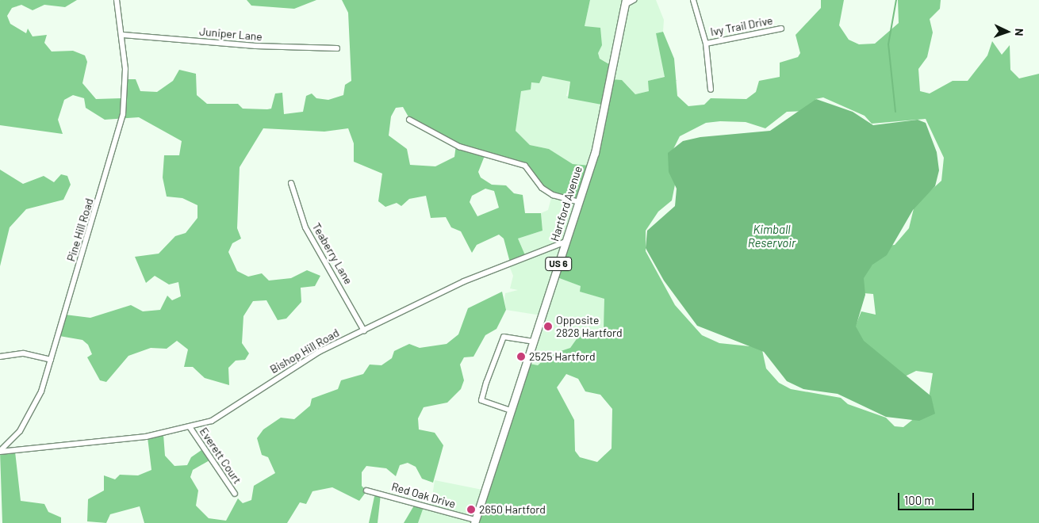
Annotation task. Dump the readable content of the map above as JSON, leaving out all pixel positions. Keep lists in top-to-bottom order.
{
  "streets": {
    "highway": ["Hartford Avenue", "US 6"],
    "street": [
      "Ivy Trail Drive",
      "Juniper Lane",
      "Pine Hill Road",
      "Teaberry Lane",
      "Bishop Hill Road",
      "Everett Court",
      "Red Oak Drive"
    ]
  },
  "crossings": [
    ["Juniper Lane", "Pine Hill Road"],
    ["Hartford Avenue", "Bishop Hill Road"],
    ["Hartford Avenue", "Red Oak Drive"],
    ["Pine Hill Road", "Bishop Hill Road"],
    ["Teaberry Lane", "Bishop Hill Road"],
    ["Bishop Hill Road", "Everett Court"]
  ],
  "water": ["Kimball Reservoir"],
  "places": ["Opposite 2828 Hartford", "2525 Hartford", "2650 Hartford"],
  "scale_bar": "100 m",
  "north": "right"
}
